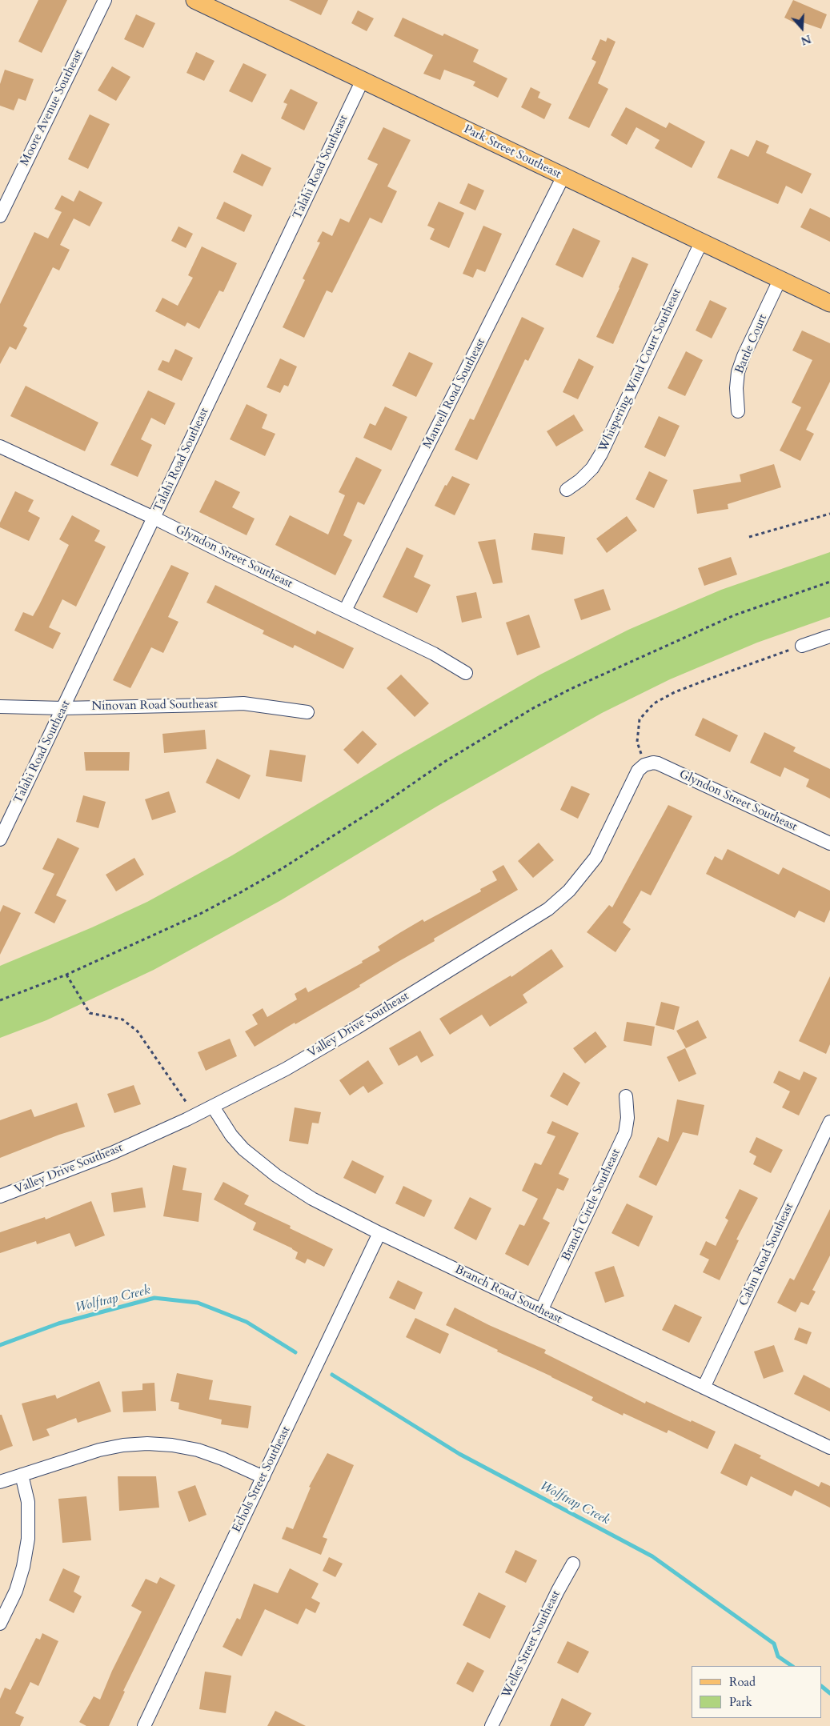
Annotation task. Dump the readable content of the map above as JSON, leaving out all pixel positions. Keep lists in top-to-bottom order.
{
  "streets": {
    "main road": ["Park Street Southeast"],
    "street": [
      "Moore Avenue Southeast",
      "Talahi Road Southeast",
      "Battle Court",
      "Whispering Wind Court Southeast",
      "Manvell Road Southeast",
      "Glyndon Street Southeast",
      "Ninovan Road Southeast",
      "Valley Drive Southeast",
      "Branch Circle Southeast",
      "Cabin Road Southeast",
      "Branch Road Southeast",
      "Echols Street Southeast",
      "Welles Street Southeast"
    ]
  },
  "crossings": [
    ["Park Street Southeast", "Talahi Road Southeast"],
    ["Park Street Southeast", "Battle Court"],
    ["Park Street Southeast", "Whispering Wind Court Southeast"],
    ["Park Street Southeast", "Manvell Road Southeast"],
    ["Talahi Road Southeast", "Glyndon Street Southeast"],
    ["Talahi Road Southeast", "Ninovan Road Southeast"],
    ["Manvell Road Southeast", "Glyndon Street Southeast"],
    ["Glyndon Street Southeast", "Valley Drive Southeast"],
    ["Valley Drive Southeast", "Branch Road Southeast"],
    ["Branch Circle Southeast", "Branch Road Southeast"],
    ["Cabin Road Southeast", "Branch Road Southeast"],
    ["Branch Road Southeast", "Echols Street Southeast"]
  ],
  "water": ["Wolftrap Creek"],
  "legend": ["Road", "Park"],
  "north": "bottom"
}
